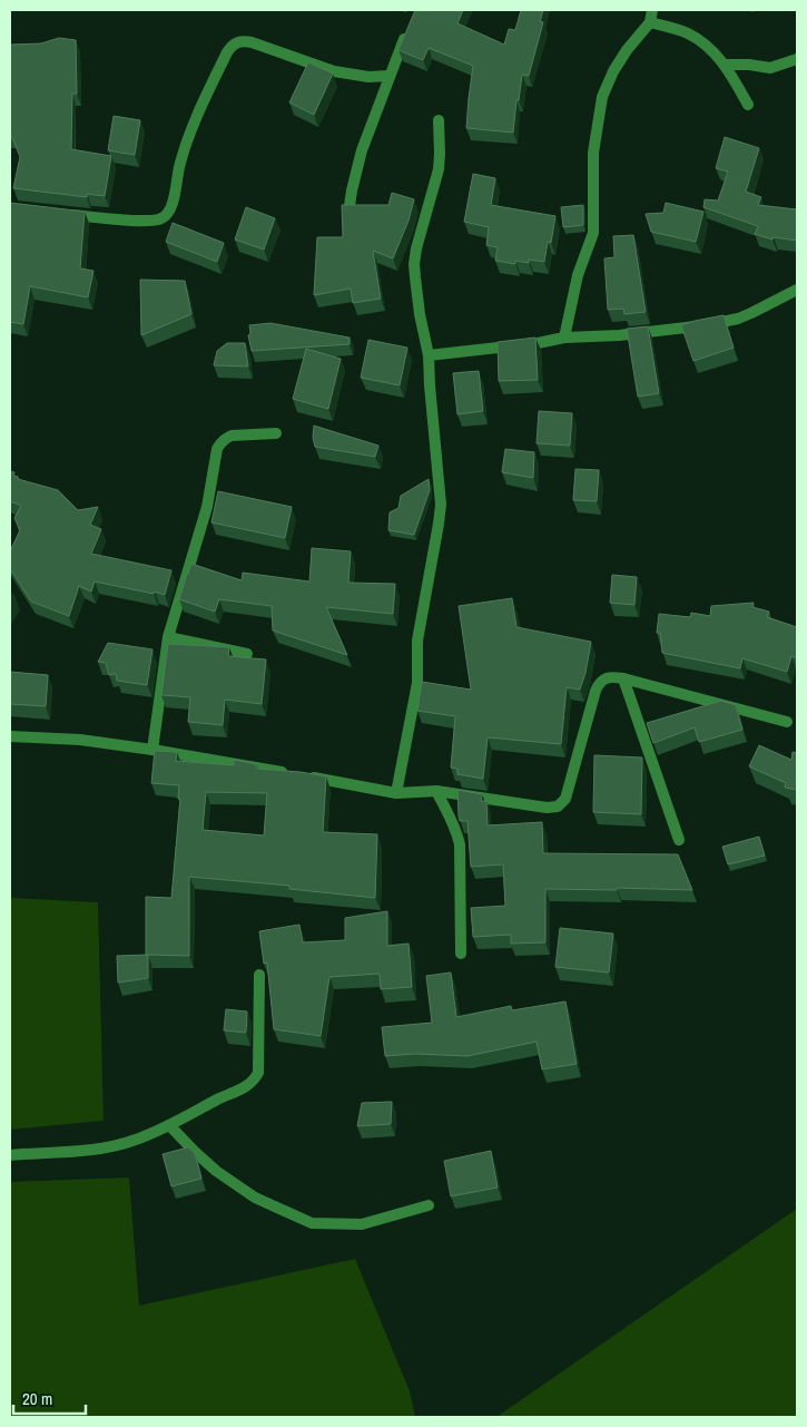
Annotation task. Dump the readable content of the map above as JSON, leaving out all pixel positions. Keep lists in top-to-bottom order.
{
  "scale_bar": "20 m"
}
